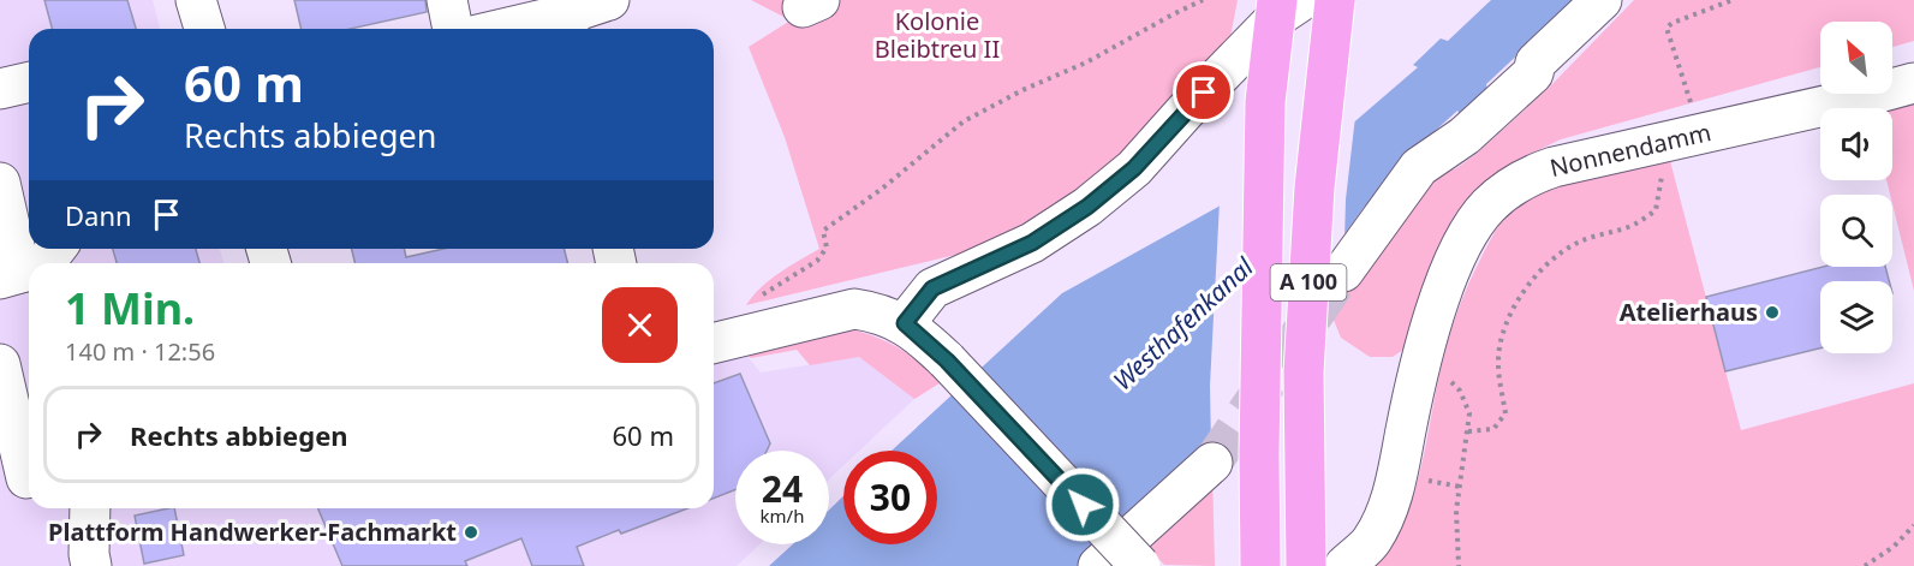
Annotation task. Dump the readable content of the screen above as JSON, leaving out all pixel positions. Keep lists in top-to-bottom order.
{
  "streets": {
    "highway": ["A 100"],
    "street": ["Nonnendamm"]
  },
  "water": ["Westhafenkanal"],
  "parks": ["Kolonie Bleibtreu II"],
  "places": ["Atelierhaus", "Plattform Handwerker-Fachmarkt"],
  "north": "top left",
  "page": {
    "turn": ["60 m", "Rechts abbiegen"],
    "then": "Dann",
    "heading": ["1 Min.", "140 m · 12:56"],
    "list": [
      {
        "name": "Rechts abbiegen",
        "value": "60 m"
      }
    ],
    "speed": "24 km/h",
    "limit": "30"
  }
}
